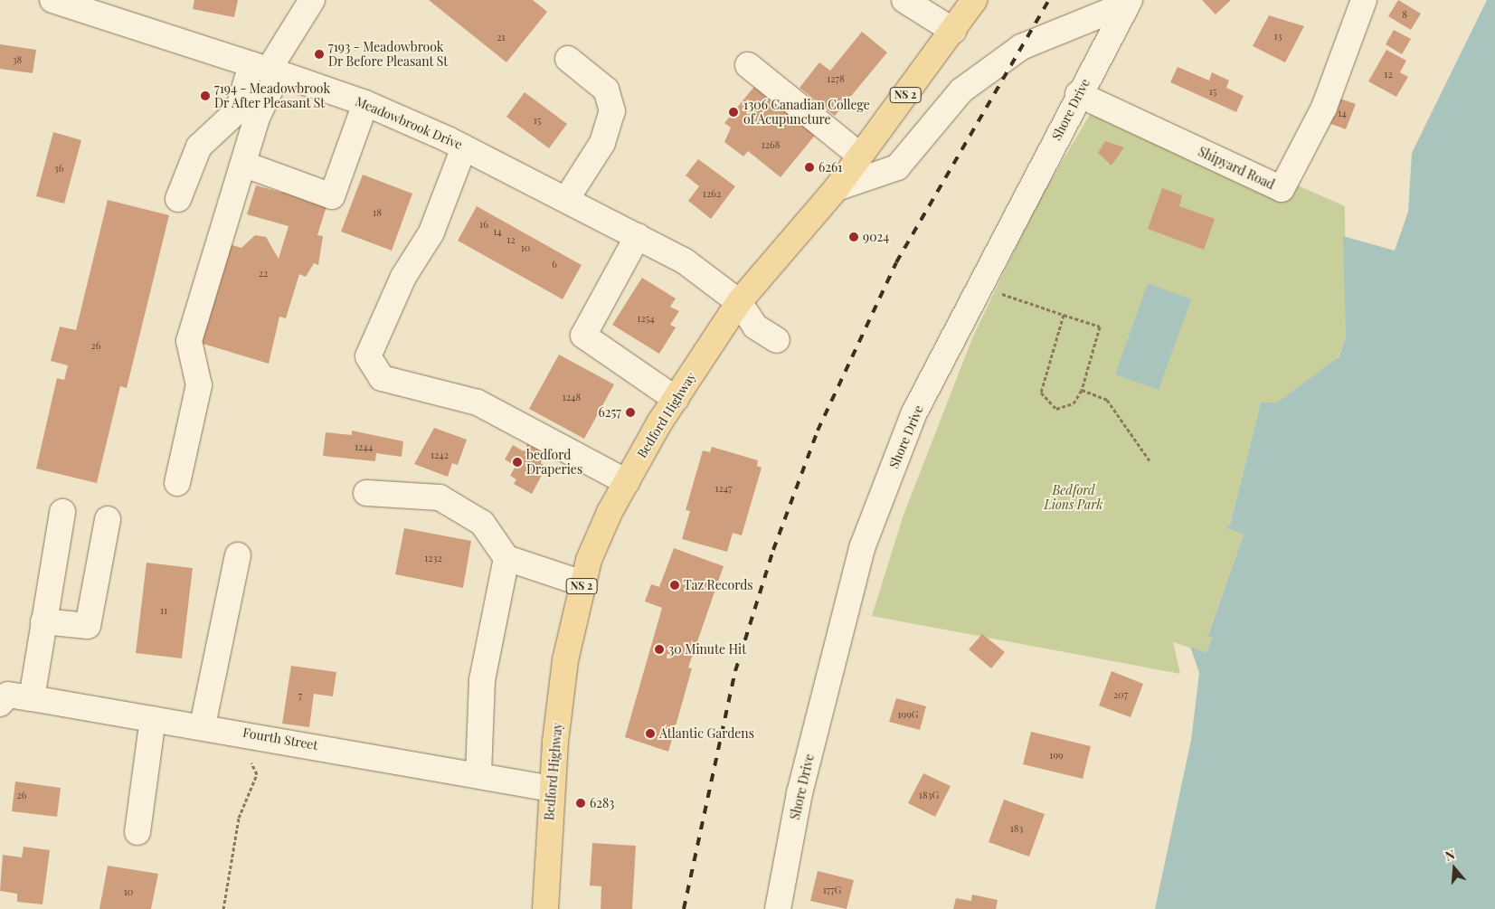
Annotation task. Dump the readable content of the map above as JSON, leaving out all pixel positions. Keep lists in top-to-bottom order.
{
  "streets": {
    "main road": ["NS 2", "Bedford Highway"],
    "street": [
      "Shore Drive",
      "Meadowbrook Drive",
      "Shipyard Road",
      "Fourth Street"
    ]
  },
  "crossings": [
    ["Shore Drive", "Shipyard Road"],
    ["Meadowbrook Drive", "Bedford Highway"],
    ["Bedford Highway", "Fourth Street"]
  ],
  "parks": ["Bedford Lions Park"],
  "places": [
    "7193 - Meadowbrook Dr Before Pleasant St",
    "7194 - Meadowbrook Dr After Pleasant St",
    "1306 Canadian College of Acupuncture",
    "6261",
    "9024",
    "6257",
    "bedford Draperies",
    "Taz Records",
    "30 Minute Hit",
    "Atlantic Gardens",
    "6283"
  ],
  "house_numbers": [
    "8",
    "13",
    "21",
    "38",
    "12",
    "1278",
    "15",
    "14",
    "15",
    "1268",
    "36",
    "1262",
    "18",
    "16",
    "14",
    "12",
    "10",
    "6",
    "22",
    "1254",
    "26",
    "1248",
    "1244",
    "1242",
    "1247",
    "1232",
    "11",
    "207",
    "7",
    "199G",
    "199",
    "26",
    "183G",
    "183",
    "177G",
    "10"
  ],
  "north": "top"
}
